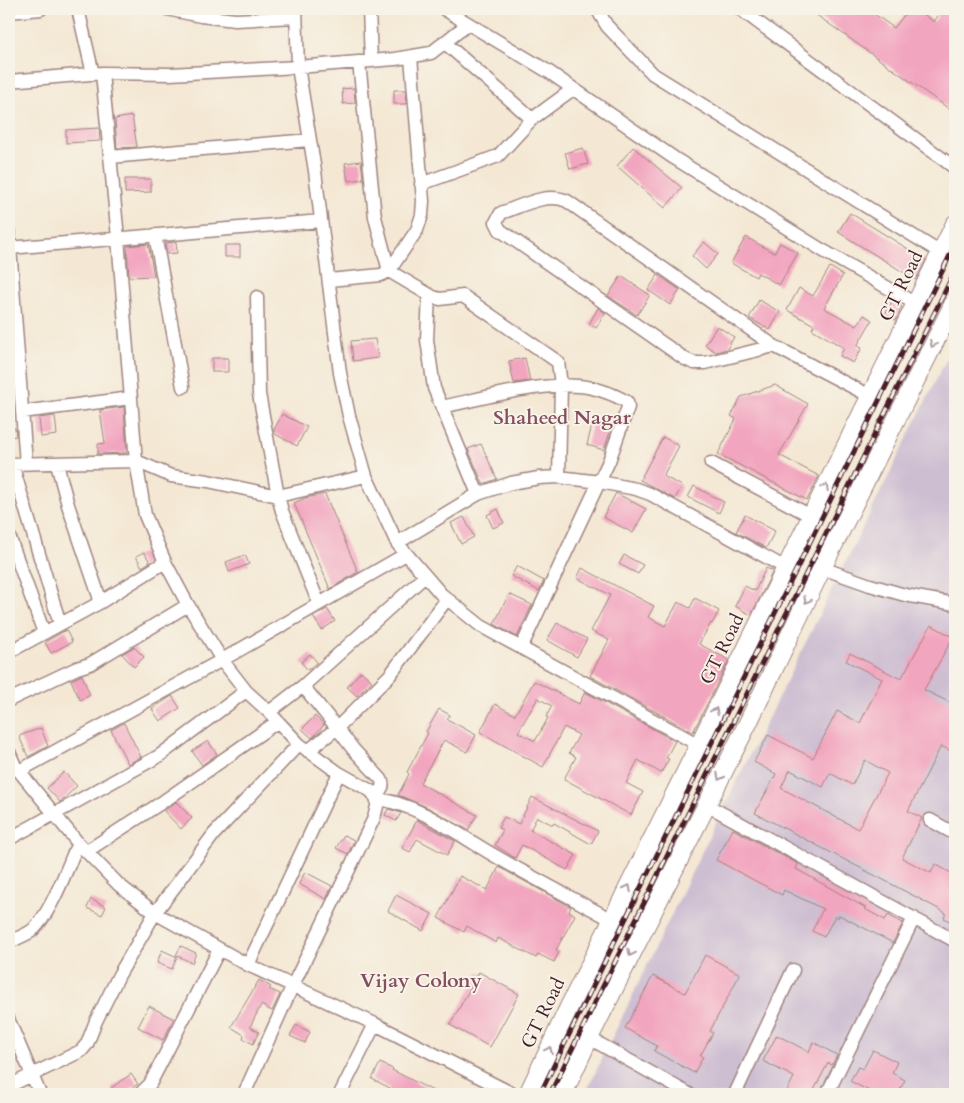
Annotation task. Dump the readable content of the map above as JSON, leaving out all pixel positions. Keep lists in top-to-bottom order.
{
  "streets": {
    "highway": ["GT Road"]
  },
  "districts": ["Shaheed Nagar", "Vijay Colony"]
}
